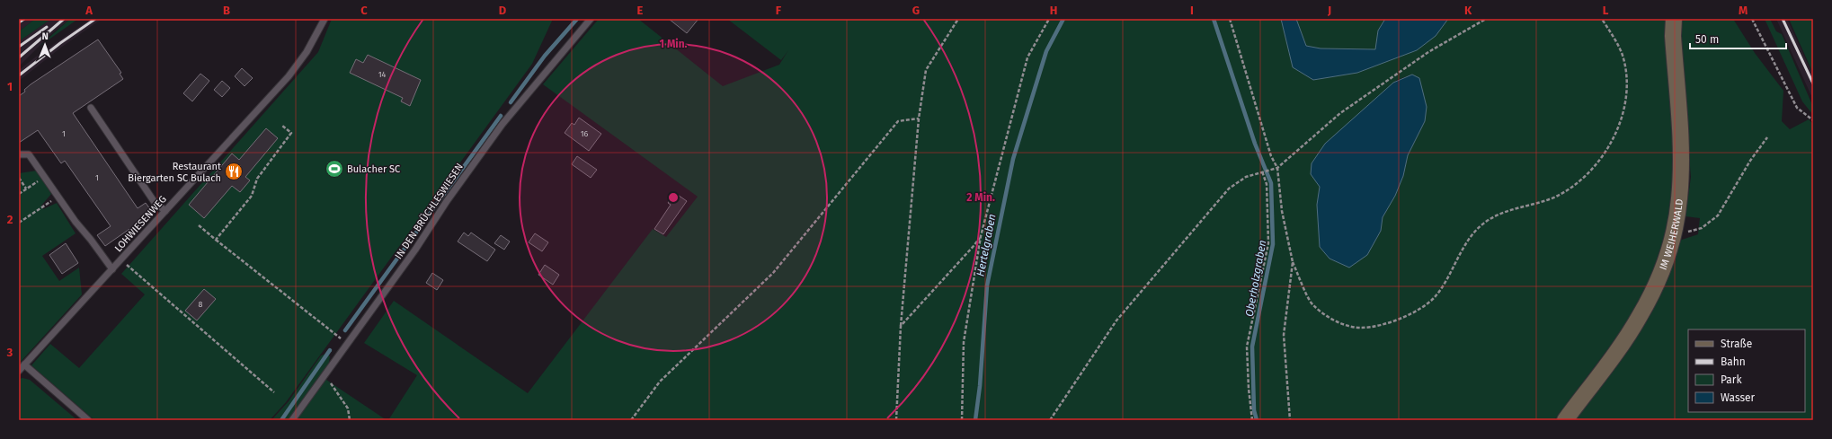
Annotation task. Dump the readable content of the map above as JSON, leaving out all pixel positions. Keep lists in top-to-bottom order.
{
  "streets": {
    "street": ["IM WEIHERWALD"],
    "lane": ["IN DEN BRÜCHLESWIESEN", "LOHWIESENWEG"]
  },
  "water": ["Hertelgraben", "Oberholzgraben"],
  "places": {
    "sports": ["Bulacher SC"],
    "restaurant": ["Restaurant Biergarten SC Bulach"]
  },
  "house_numbers": [
    "14",
    "1",
    "16",
    "1",
    "8"
  ],
  "legend": [
    "Straße",
    "Bahn",
    "Park",
    "Wasser"
  ],
  "scale_bar": "50 m",
  "north": "top",
  "grid": {
    "columns": [
      "A",
      "B",
      "C",
      "D",
      "E",
      "F",
      "G",
      "H",
      "I",
      "J",
      "K",
      "L",
      "M"
    ],
    "rows": ["1", "2", "3"]
  },
  "rings": ["1 Min.", "2 Min."]
}
